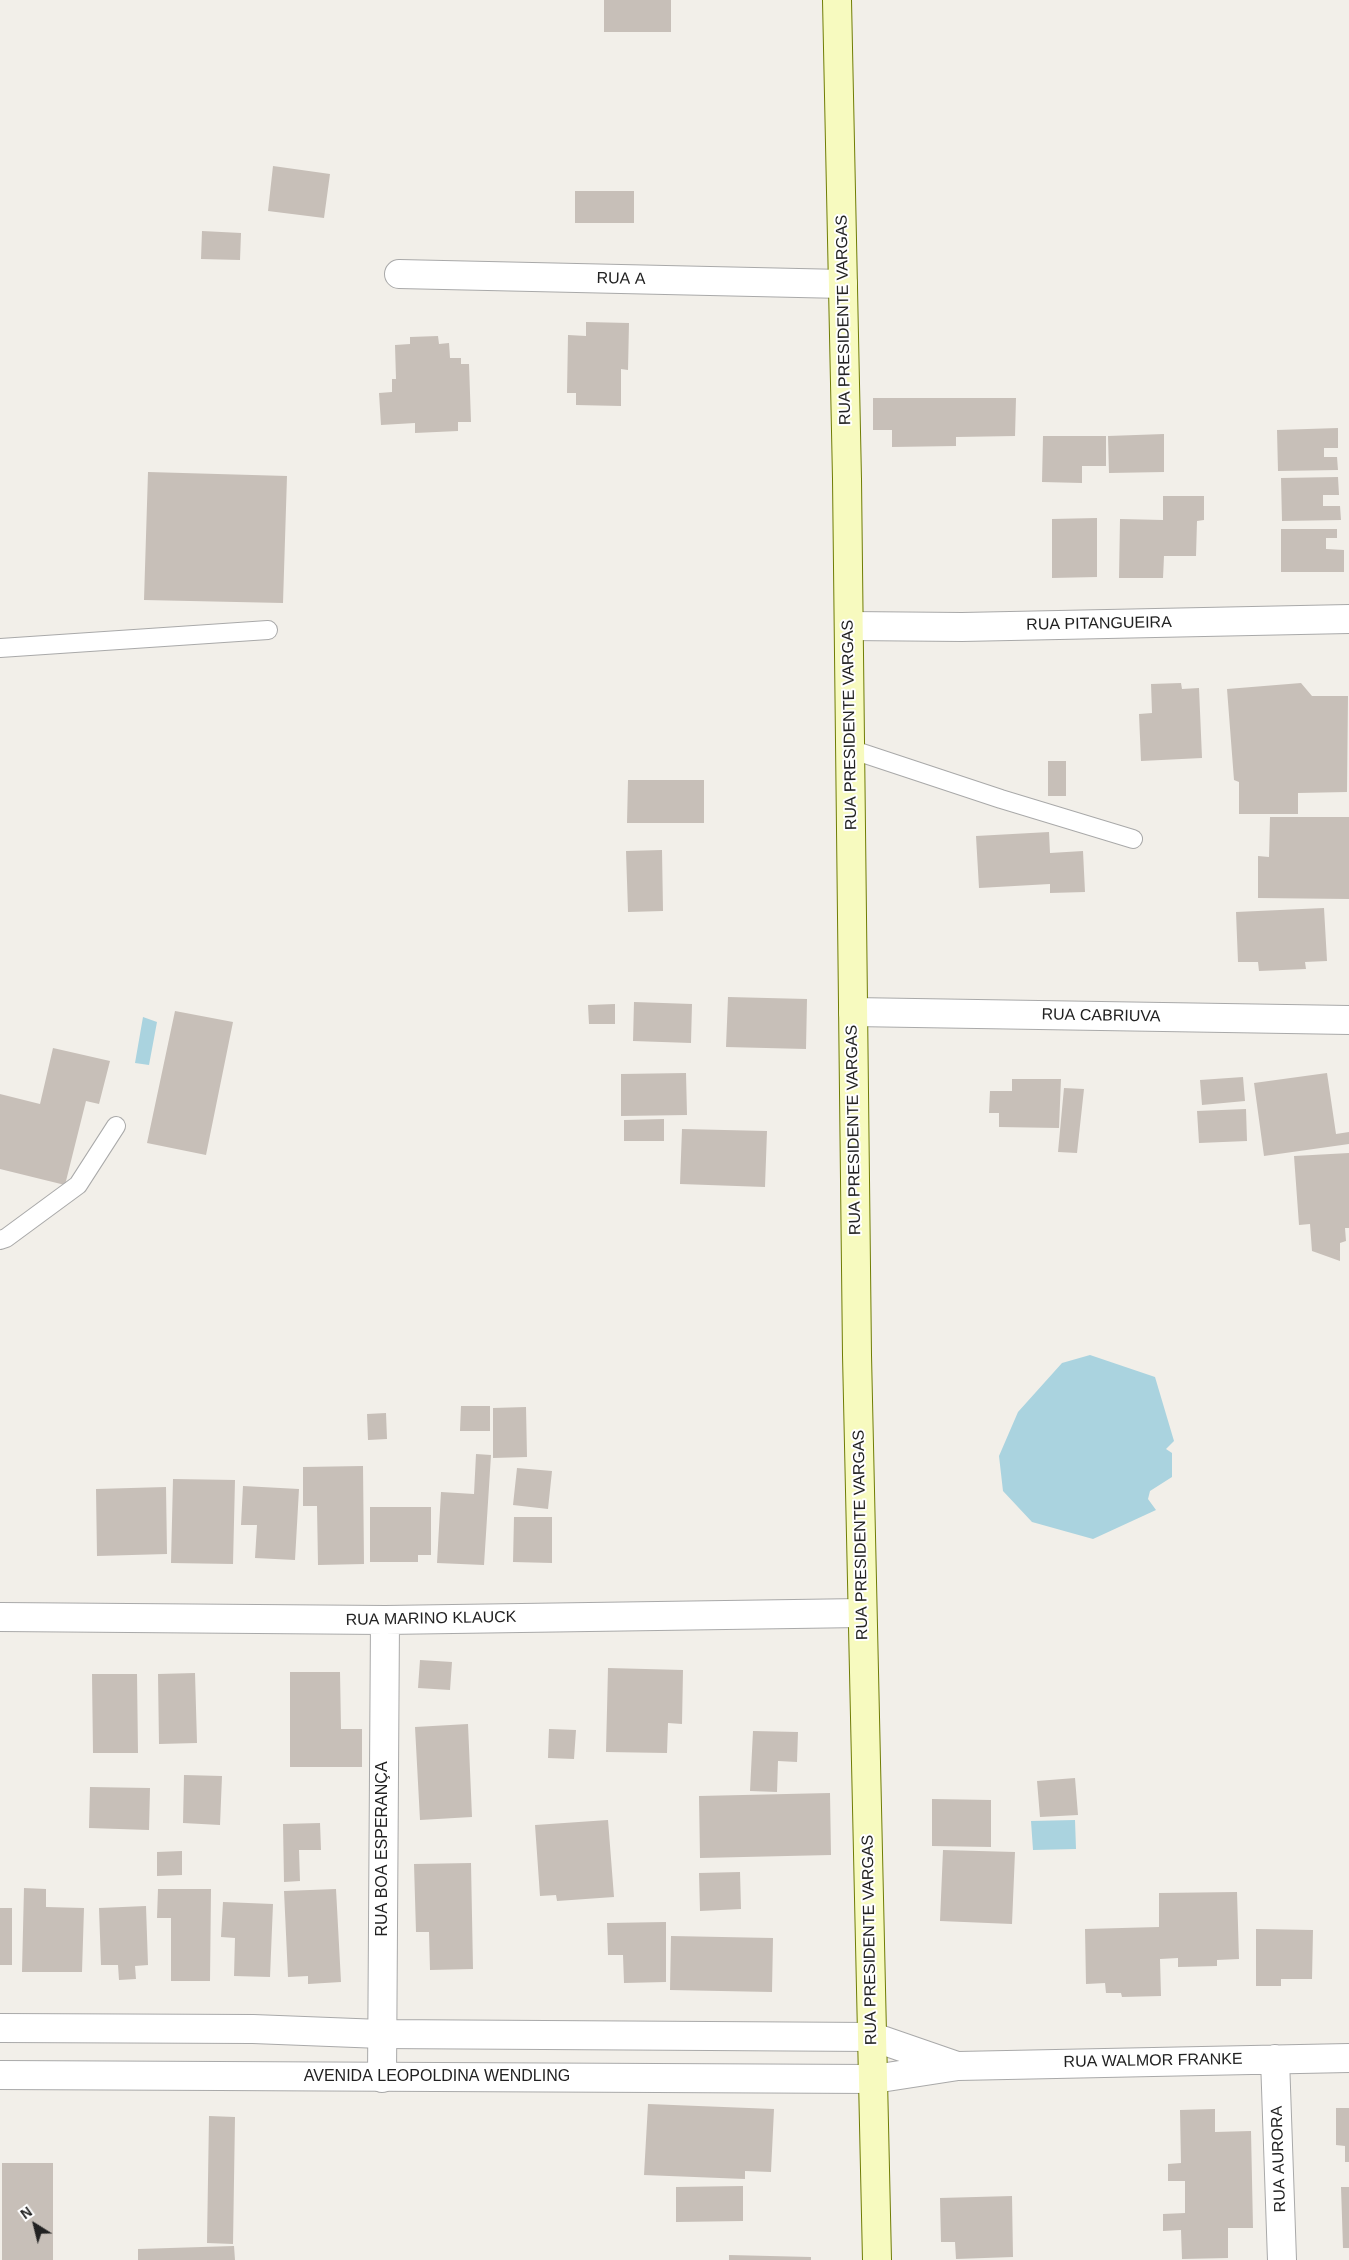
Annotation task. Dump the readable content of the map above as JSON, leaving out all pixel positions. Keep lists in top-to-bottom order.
{
  "streets": {
    "main road": ["RUA PRESIDENTE VARGAS"],
    "street": [
      "RUA A",
      "RUA PITANGUEIRA",
      "RUA CABRIUVA",
      "RUA MARINO KLAUCK",
      "RUA BOA ESPERANÇA",
      "RUA WALMOR FRANKE",
      "AVENIDA LEOPOLDINA WENDLING",
      "RUA AURORA"
    ]
  },
  "crossings": [
    ["RUA A", "RUA PRESIDENTE VARGAS"],
    ["RUA PRESIDENTE VARGAS", "RUA PITANGUEIRA"],
    ["RUA PRESIDENTE VARGAS", "RUA CABRIUVA"],
    ["RUA PRESIDENTE VARGAS", "RUA MARINO KLAUCK"],
    ["RUA PRESIDENTE VARGAS", "RUA WALMOR FRANKE"],
    ["RUA PRESIDENTE VARGAS", "AVENIDA LEOPOLDINA WENDLING"],
    ["RUA MARINO KLAUCK", "RUA BOA ESPERANÇA"],
    ["RUA BOA ESPERANÇA", "AVENIDA LEOPOLDINA WENDLING"],
    ["RUA WALMOR FRANKE", "AVENIDA LEOPOLDINA WENDLING"],
    ["RUA WALMOR FRANKE", "RUA AURORA"]
  ],
  "north": "top left"
}
